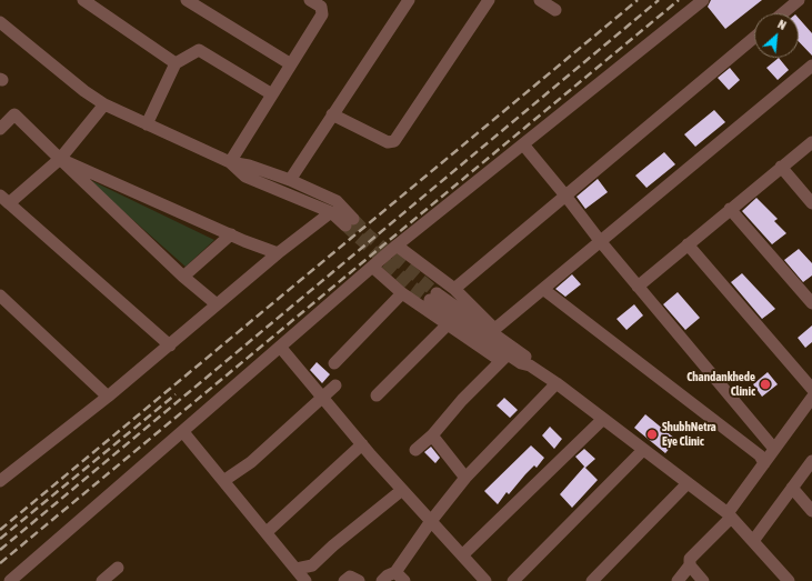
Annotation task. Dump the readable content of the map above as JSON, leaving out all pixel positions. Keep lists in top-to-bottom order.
{
  "places": ["Chandankhede Clinic", "ShubhNetra Eye Clinic"],
  "north": "top right"
}
